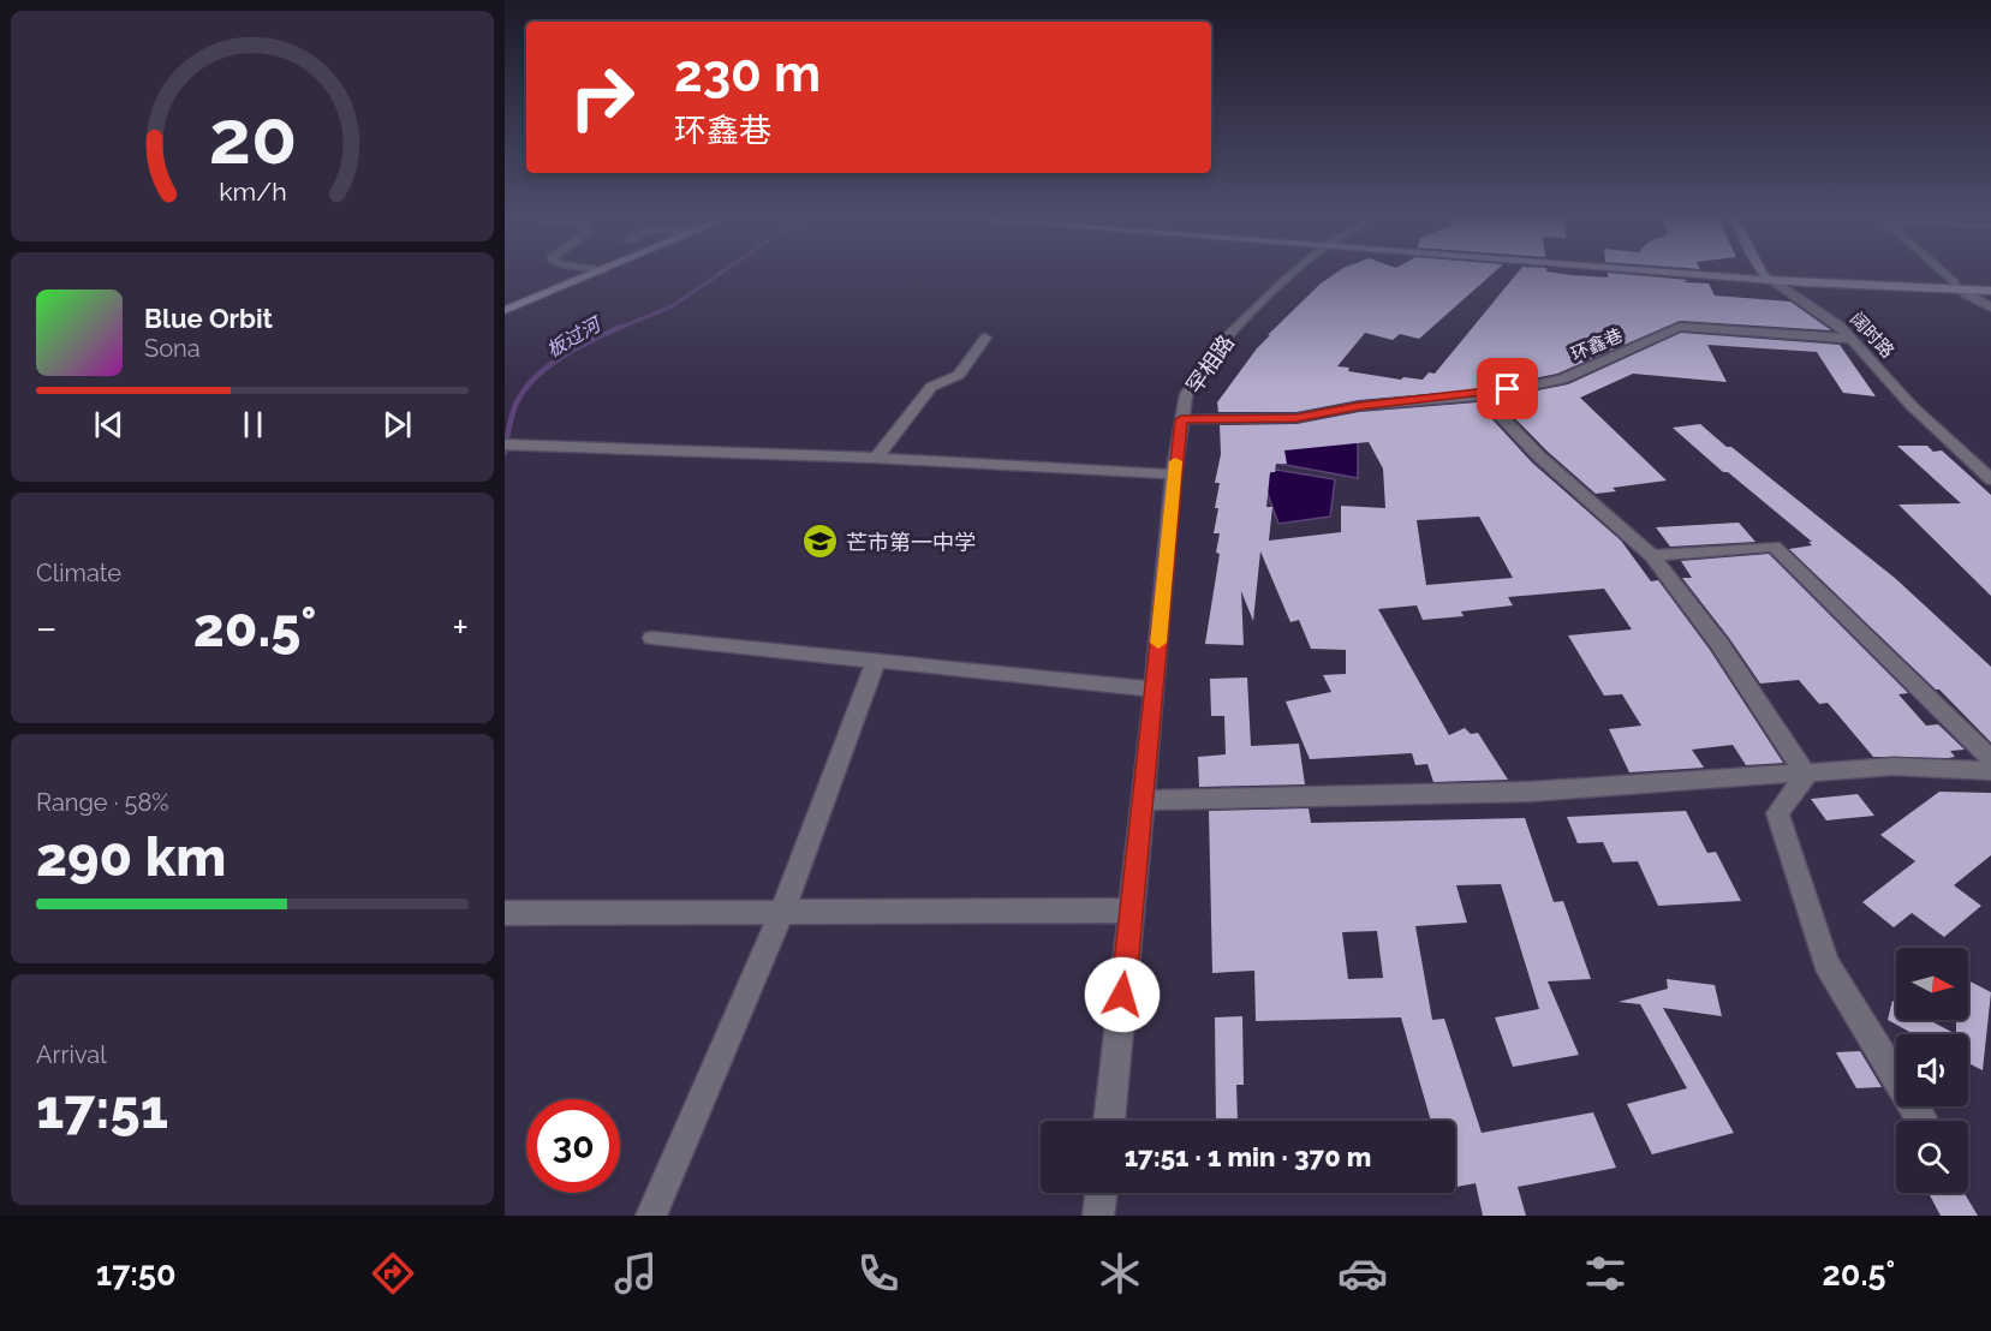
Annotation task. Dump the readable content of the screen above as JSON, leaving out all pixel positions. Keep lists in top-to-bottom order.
{
  "streets": {
    "main road": ["阔时路"],
    "street": ["环鑫巷", "罕相路"]
  },
  "crossings": [
    ["阔时路", "环鑫巷"],
    ["环鑫巷", "罕相路"]
  ],
  "water": ["板过河"],
  "places": {
    "school or university": ["芒市第一中学"]
  },
  "north": "right",
  "page": {
    "turn": ["230 m", "环鑫巷"],
    "song": ["Blue Orbit", "Sona"],
    "tile": [
      "Climate",
      ["Range · 58%", "290 km"],
      ["Arrival", "17:51"]
    ],
    "heat": ["−", "20.5°", "+"],
    "limit": "30",
    "trip": "17:51 · 1 min · 370 m",
    "tabs": ["17:50", "20.5°"],
    "gauge": ["20", "km/h"]
  }
}
